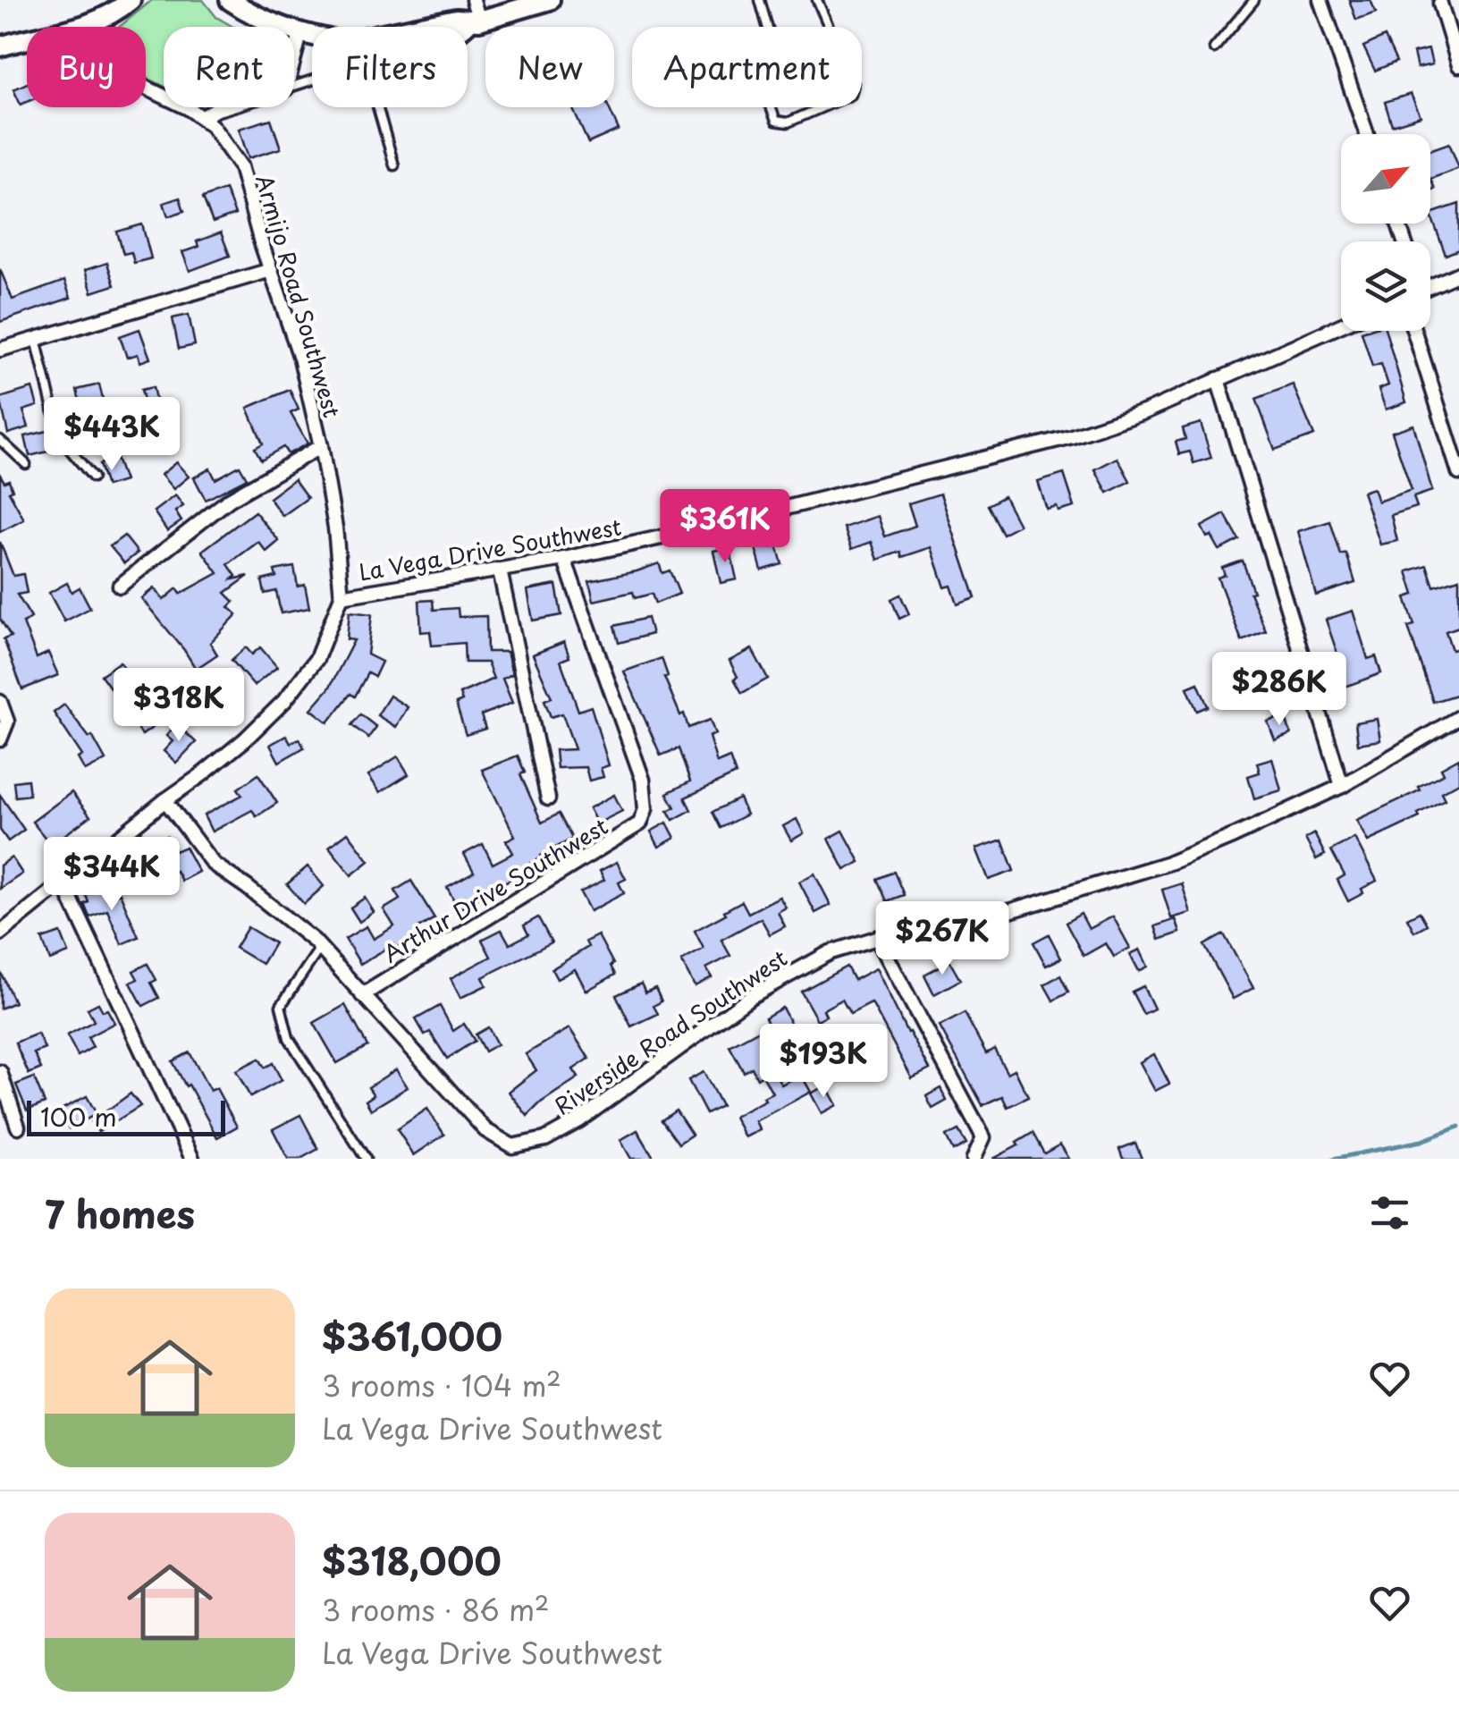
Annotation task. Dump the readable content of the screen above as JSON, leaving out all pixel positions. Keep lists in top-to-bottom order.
{
  "streets": {
    "street": [
      "Armijo Road Southwest",
      "La Vega Drive Southwest",
      "Arthur Drive Southwest",
      "Riverside Road Southwest"
    ]
  },
  "crossings": [
    ["Armijo Road Southwest", "La Vega Drive Southwest"],
    ["La Vega Drive Southwest", "Arthur Drive Southwest"],
    ["La Vega Drive Southwest", "Riverside Road Southwest"],
    ["Arthur Drive Southwest", "Riverside Road Southwest"]
  ],
  "scale_bar": "100 m",
  "north": "top right",
  "page": {
    "chip": [
      "Buy",
      "Rent",
      "Filters",
      "New",
      "Apartment"
    ],
    "price": [
      "$443K",
      "$361K",
      "$286K",
      "$318K",
      "$344K",
      "$267K",
      "$193K"
    ],
    "scale": "100 m",
    "heading": "7 homes",
    "list": [
      {
        "name": "$361,000",
        "note": "3 rooms · 104 m² · La Vega Drive Southwest"
      },
      {
        "name": "$318,000",
        "note": "3 rooms · 86 m² · La Vega Drive Southwest"
      }
    ]
  }
}
